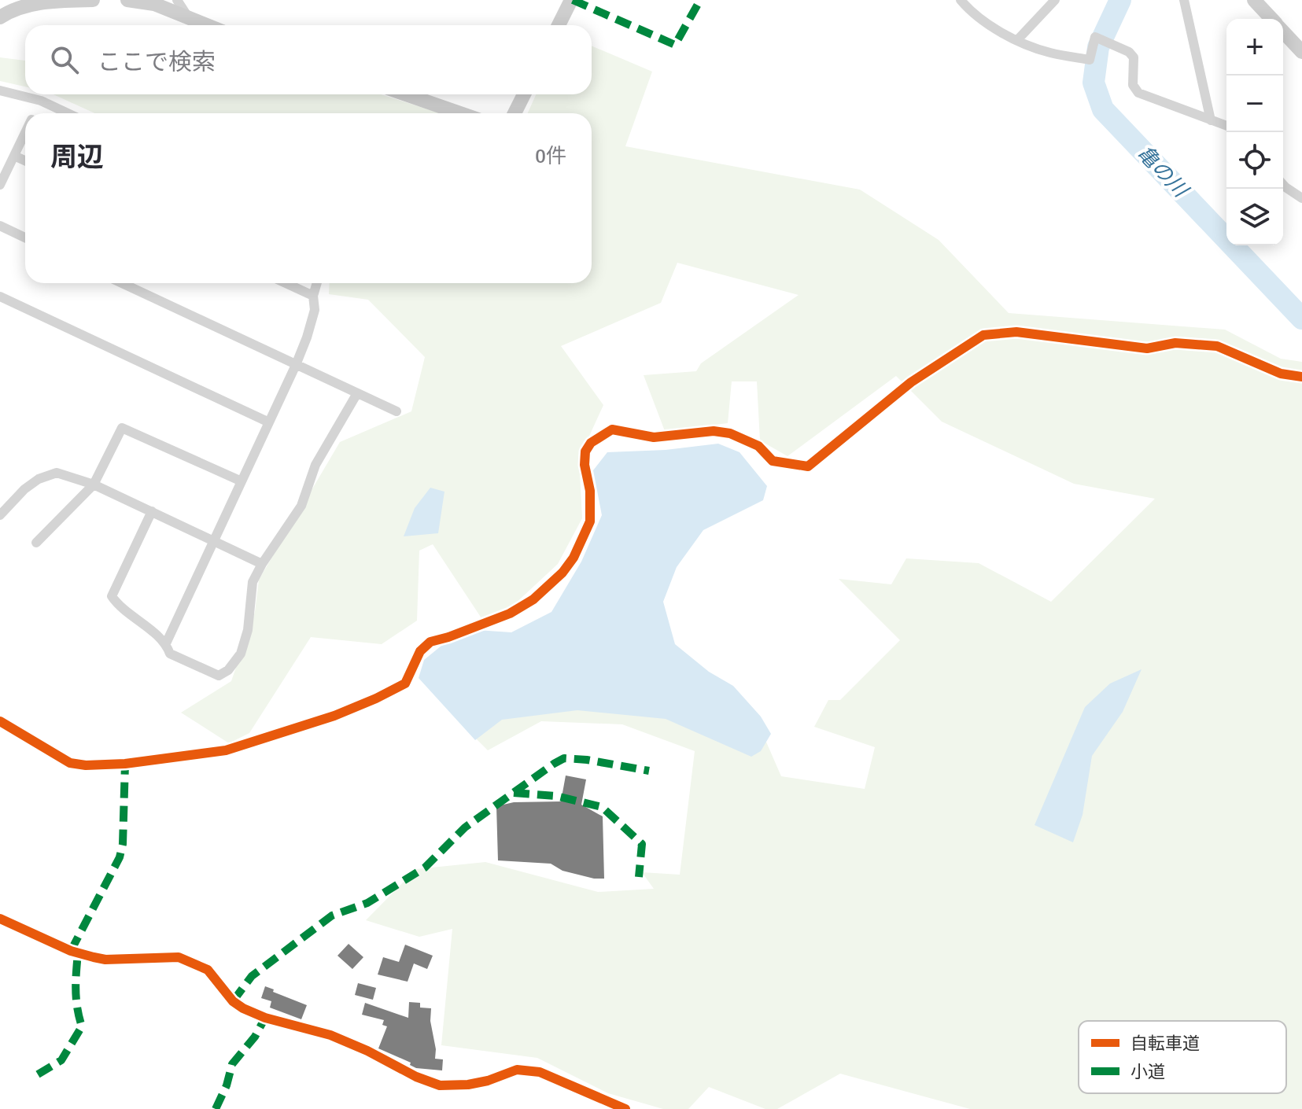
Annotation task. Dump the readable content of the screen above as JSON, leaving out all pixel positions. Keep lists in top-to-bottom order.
{
  "water": ["亀の川"],
  "legend": ["自転車道", "小道"],
  "page": {
    "map_buttons": ["+", "−"],
    "search": "ここで検索",
    "heading": ["周辺", "0件"]
  }
}
